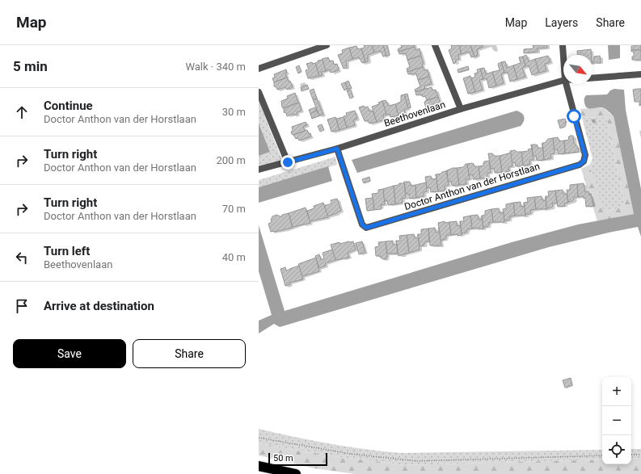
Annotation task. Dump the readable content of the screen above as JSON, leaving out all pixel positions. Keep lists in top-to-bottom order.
{
  "streets": {
    "street": ["Beethovenlaan", "Doctor Anthon van der Horstlaan"]
  },
  "crossings": [
    ["Beethovenlaan", "Doctor Anthon van der Horstlaan"]
  ],
  "scale_bar": "50 m",
  "north": "bottom right",
  "page": {
    "header": "Map",
    "nav": ["Map", "Layers", "Share"],
    "heading": ["5 min", "Walk · 340 m"],
    "list": [
      ["Continue", "Doctor Anthon van der Horstlaan", "30 m"],
      ["Turn right", "Doctor Anthon van der Horstlaan", "200 m"],
      ["Turn right", "Doctor Anthon van der Horstlaan", "70 m"],
      ["Turn left", "Beethovenlaan", "40 m"],
      "Arrive at destination"
    ],
    "buttons": ["Save", "Share"],
    "map_buttons": ["+", "−"],
    "scale": "50 m"
  }
}
